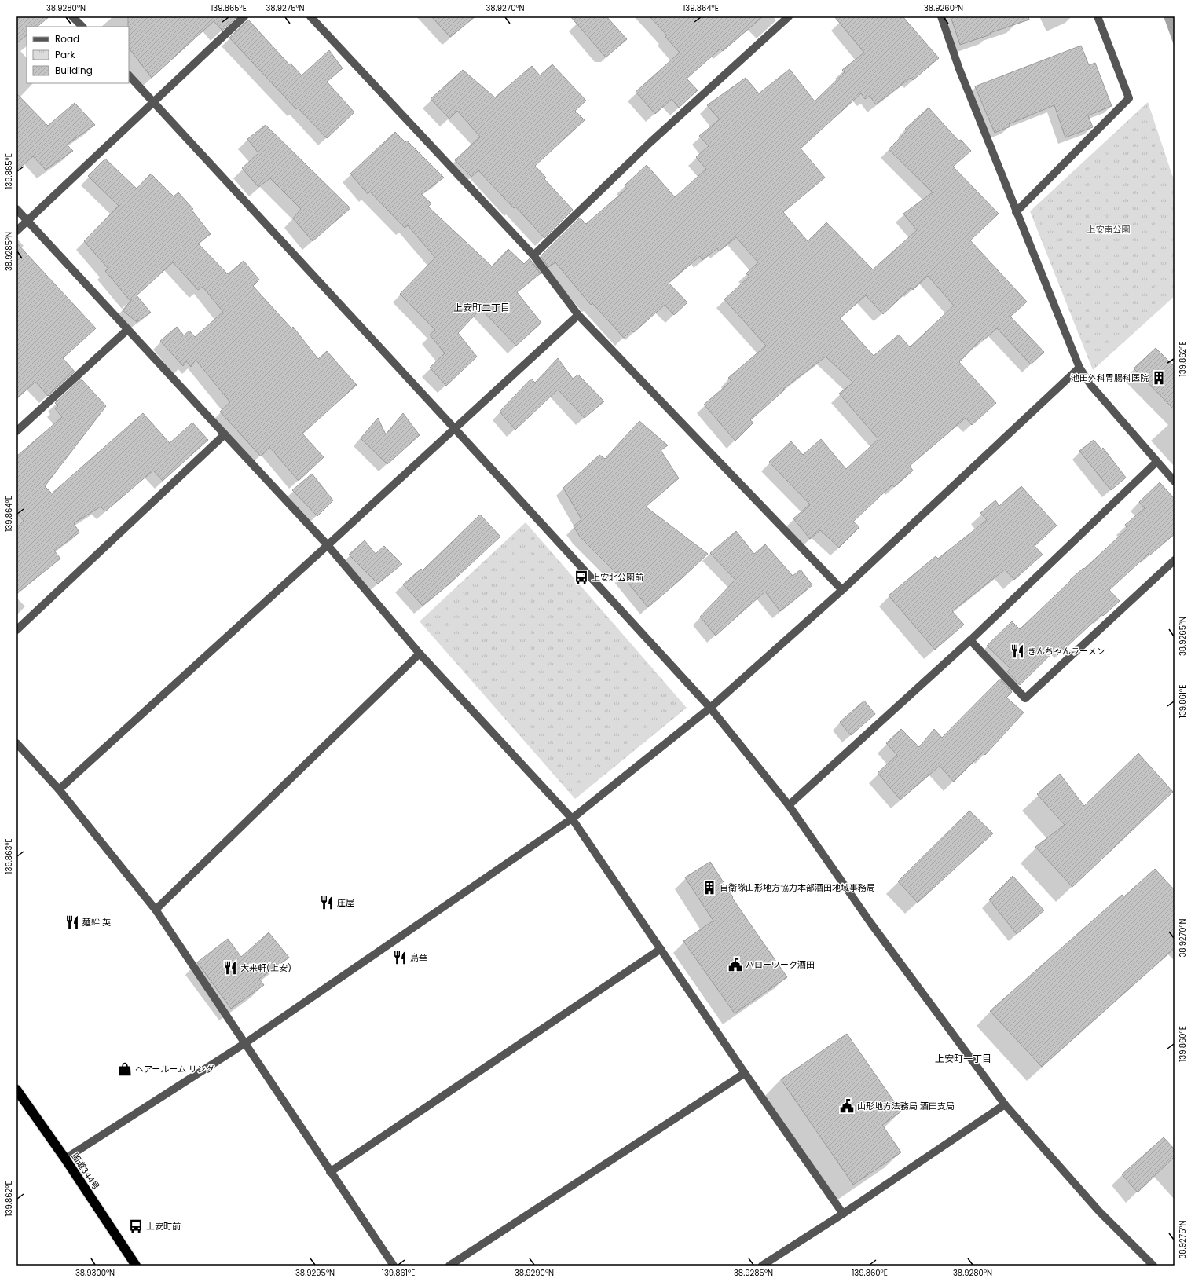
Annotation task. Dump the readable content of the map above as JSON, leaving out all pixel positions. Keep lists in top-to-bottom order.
{
  "streets": {
    "highway": ["国道344号"]
  },
  "districts": ["上安町二丁目", "上安町一丁目"],
  "parks": ["上安南公園"],
  "places": {
    "building": ["池田外科胃腸科医院", "自衛隊山形地方協力本部酒田地域事務局"],
    "bus stop": ["上安北公園前", "上安町前"],
    "restaurant": [
      "きんちゃんラーメン",
      "庄屋",
      "麺絆 英",
      "鳥華",
      "大来軒(上安)"
    ],
    "public building": ["ハローワーク酒田", "山形地方法務局 酒田支局"],
    "shop": ["ヘアールーム リング"]
  },
  "legend": ["Road", "Park", "Building"],
  "coordinates": [
    "38.9280°N",
    "139.865°E",
    "38.9275°N",
    "38.9270°N",
    "139.864°E",
    "38.9260°N",
    "38.9285°N",
    "139.862°E",
    "38.9265°N",
    "139.861°E",
    "139.863°E",
    "139.860°E",
    "38.9300°N",
    "38.9295°N",
    "38.9290°N"
  ]
}
